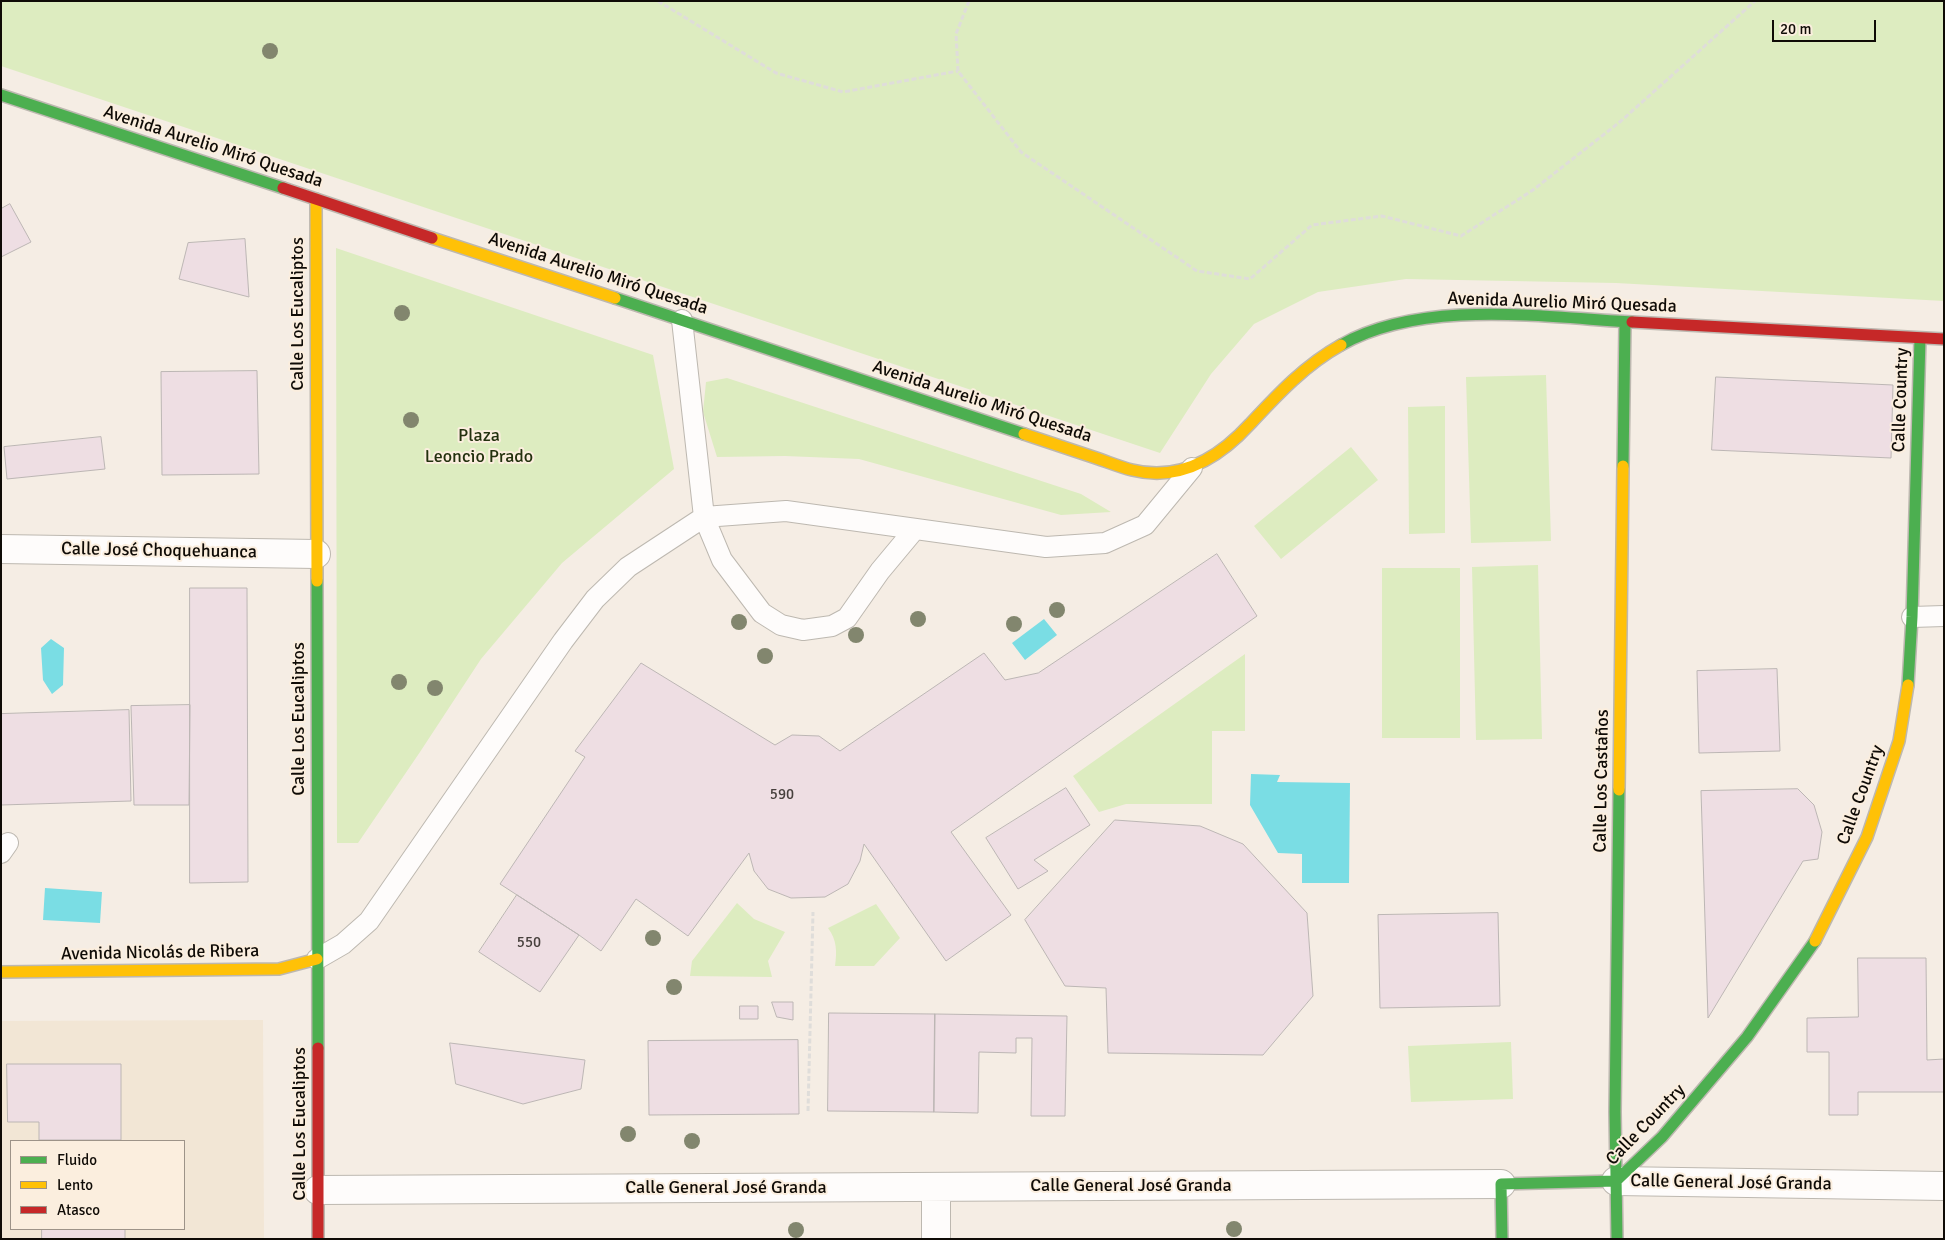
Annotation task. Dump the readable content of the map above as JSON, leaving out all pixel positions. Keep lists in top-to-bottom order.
{
  "streets": {
    "street": [
      "Avenida Aurelio Miró Quesada",
      "Calle Los Eucaliptos",
      "Calle Country",
      "Calle José Choquehuanca",
      "Calle Los Castaños",
      "Avenida Nicolás de Ribera",
      "Calle General José Granda"
    ]
  },
  "crossings": [
    ["Avenida Aurelio Miró Quesada", "Calle Los Eucaliptos"],
    ["Avenida Aurelio Miró Quesada", "Calle Country"],
    ["Avenida Aurelio Miró Quesada", "Calle Los Castaños"],
    ["Calle Los Eucaliptos", "Calle José Choquehuanca"],
    ["Calle Los Eucaliptos", "Avenida Nicolás de Ribera"],
    ["Calle Los Eucaliptos", "Calle General José Granda"],
    ["Calle Country", "Calle Los Castaños"],
    ["Calle Country", "Calle General José Granda"],
    ["Calle Los Castaños", "Calle General José Granda"]
  ],
  "parks": ["Plaza Leoncio Prado"],
  "house_numbers": ["590", "550"],
  "legend": ["Fluido", "Lento", "Atasco"],
  "scale_bar": "20 m"
}
